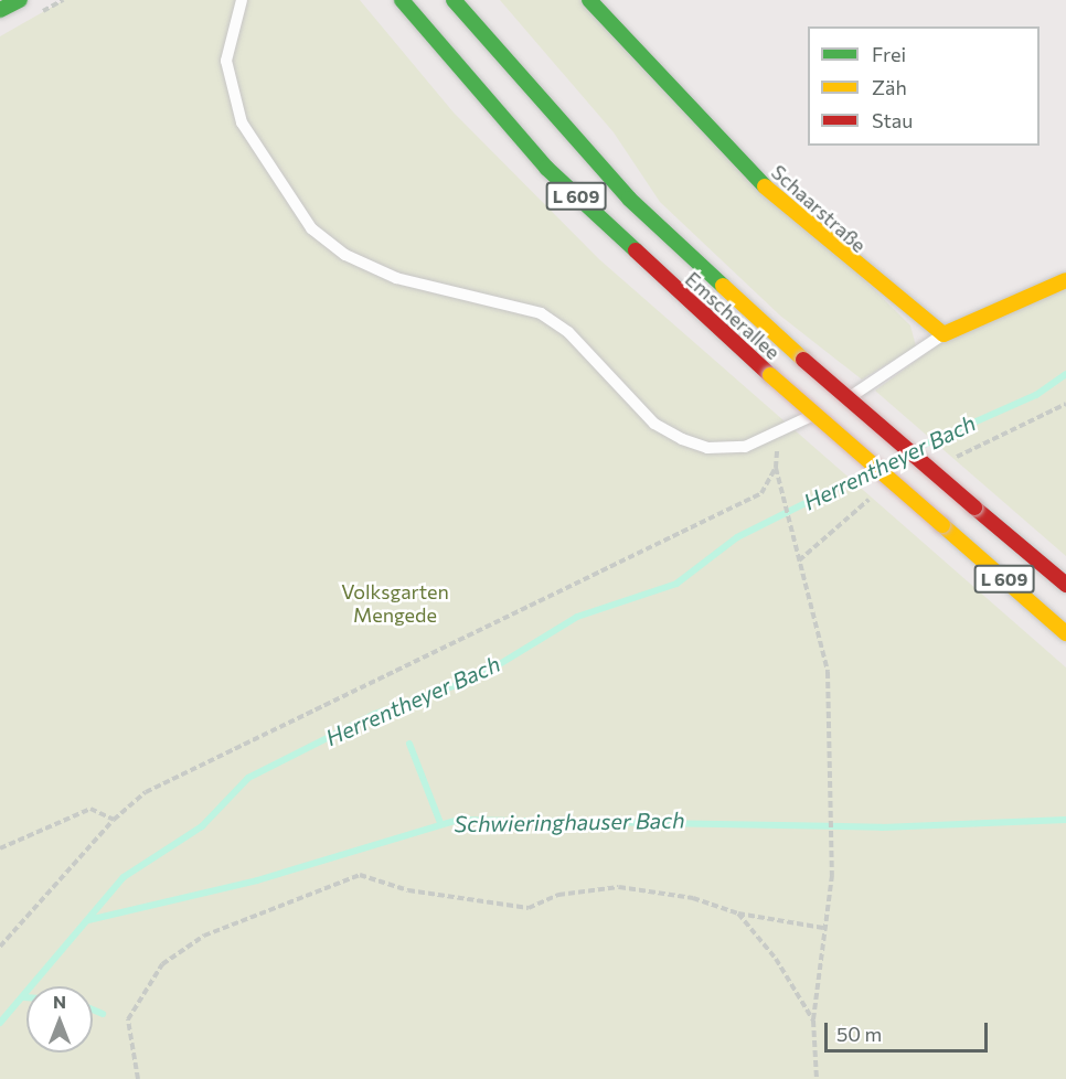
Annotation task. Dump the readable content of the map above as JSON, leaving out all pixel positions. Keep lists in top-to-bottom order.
{
  "streets": {
    "main road": ["L 609", "Schaarstraße", "Emscherallee"]
  },
  "water": ["Herrentheyer Bach", "Schwieringhauser Bach"],
  "parks": ["Volksgarten Mengede"],
  "legend": ["Frei", "Zäh", "Stau"],
  "scale_bar": "50 m",
  "north": "top"
}
